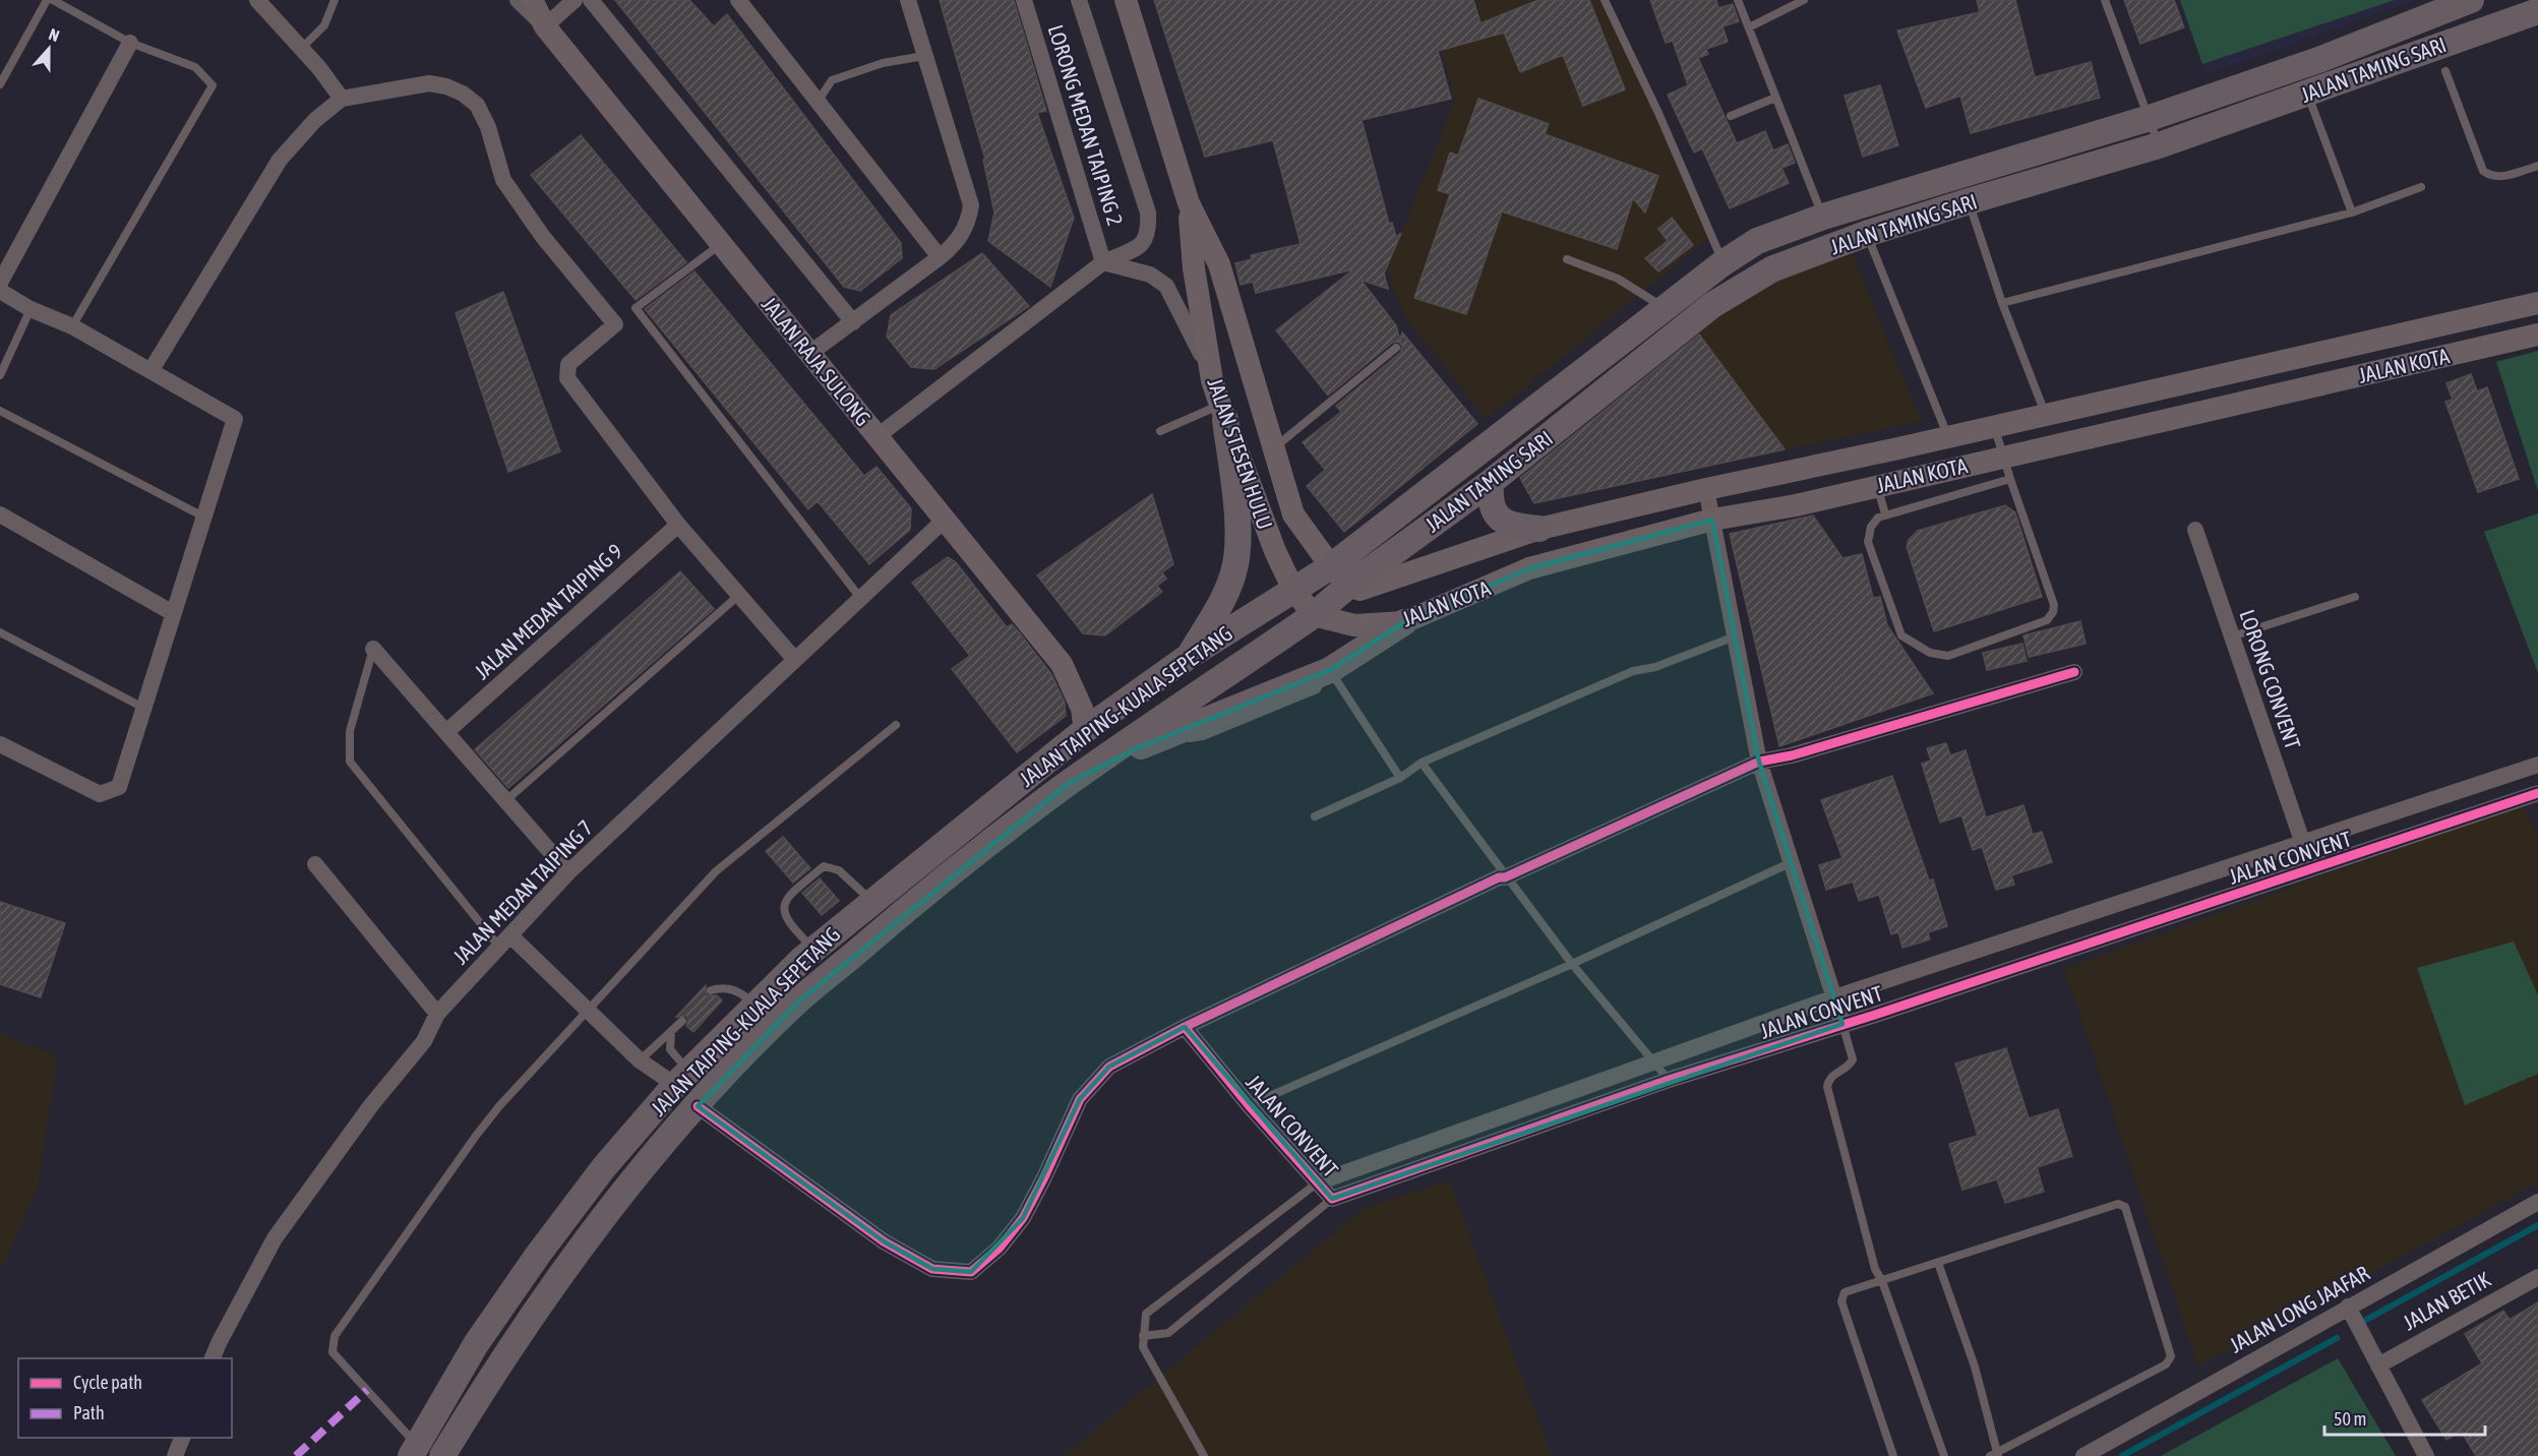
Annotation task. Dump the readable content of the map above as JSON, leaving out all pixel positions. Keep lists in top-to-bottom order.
{
  "streets": {
    "main road": [
      "JALAN TAMING SARI",
      "JALAN RAJA SULONG",
      "JALAN KOTA",
      "JALAN STESEN HULU",
      "JALAN TAIPING-KUALA SEPETANG"
    ],
    "street": [
      "LORONG MEDAN TAIPING 2",
      "JALAN MEDAN TAIPING 9",
      "LORONG CONVENT",
      "JALAN CONVENT",
      "JALAN MEDAN TAIPING 7",
      "JALAN BETIK",
      "JALAN LONG JAAFAR"
    ]
  },
  "crossings": [
    ["JALAN TAMING SARI", "JALAN KOTA"],
    ["JALAN TAMING SARI", "JALAN STESEN HULU"],
    ["JALAN TAMING SARI", "JALAN TAIPING-KUALA SEPETANG"],
    ["JALAN RAJA SULONG", "JALAN TAIPING-KUALA SEPETANG"],
    ["JALAN RAJA SULONG", "JALAN MEDAN TAIPING 7"],
    ["JALAN KOTA", "JALAN STESEN HULU"],
    ["JALAN KOTA", "JALAN TAIPING-KUALA SEPETANG"],
    ["JALAN STESEN HULU", "JALAN TAIPING-KUALA SEPETANG"],
    ["LORONG CONVENT", "JALAN CONVENT"]
  ],
  "legend": ["Cycle path", "Path"],
  "scale_bar": "50 m",
  "north": "top"
}
